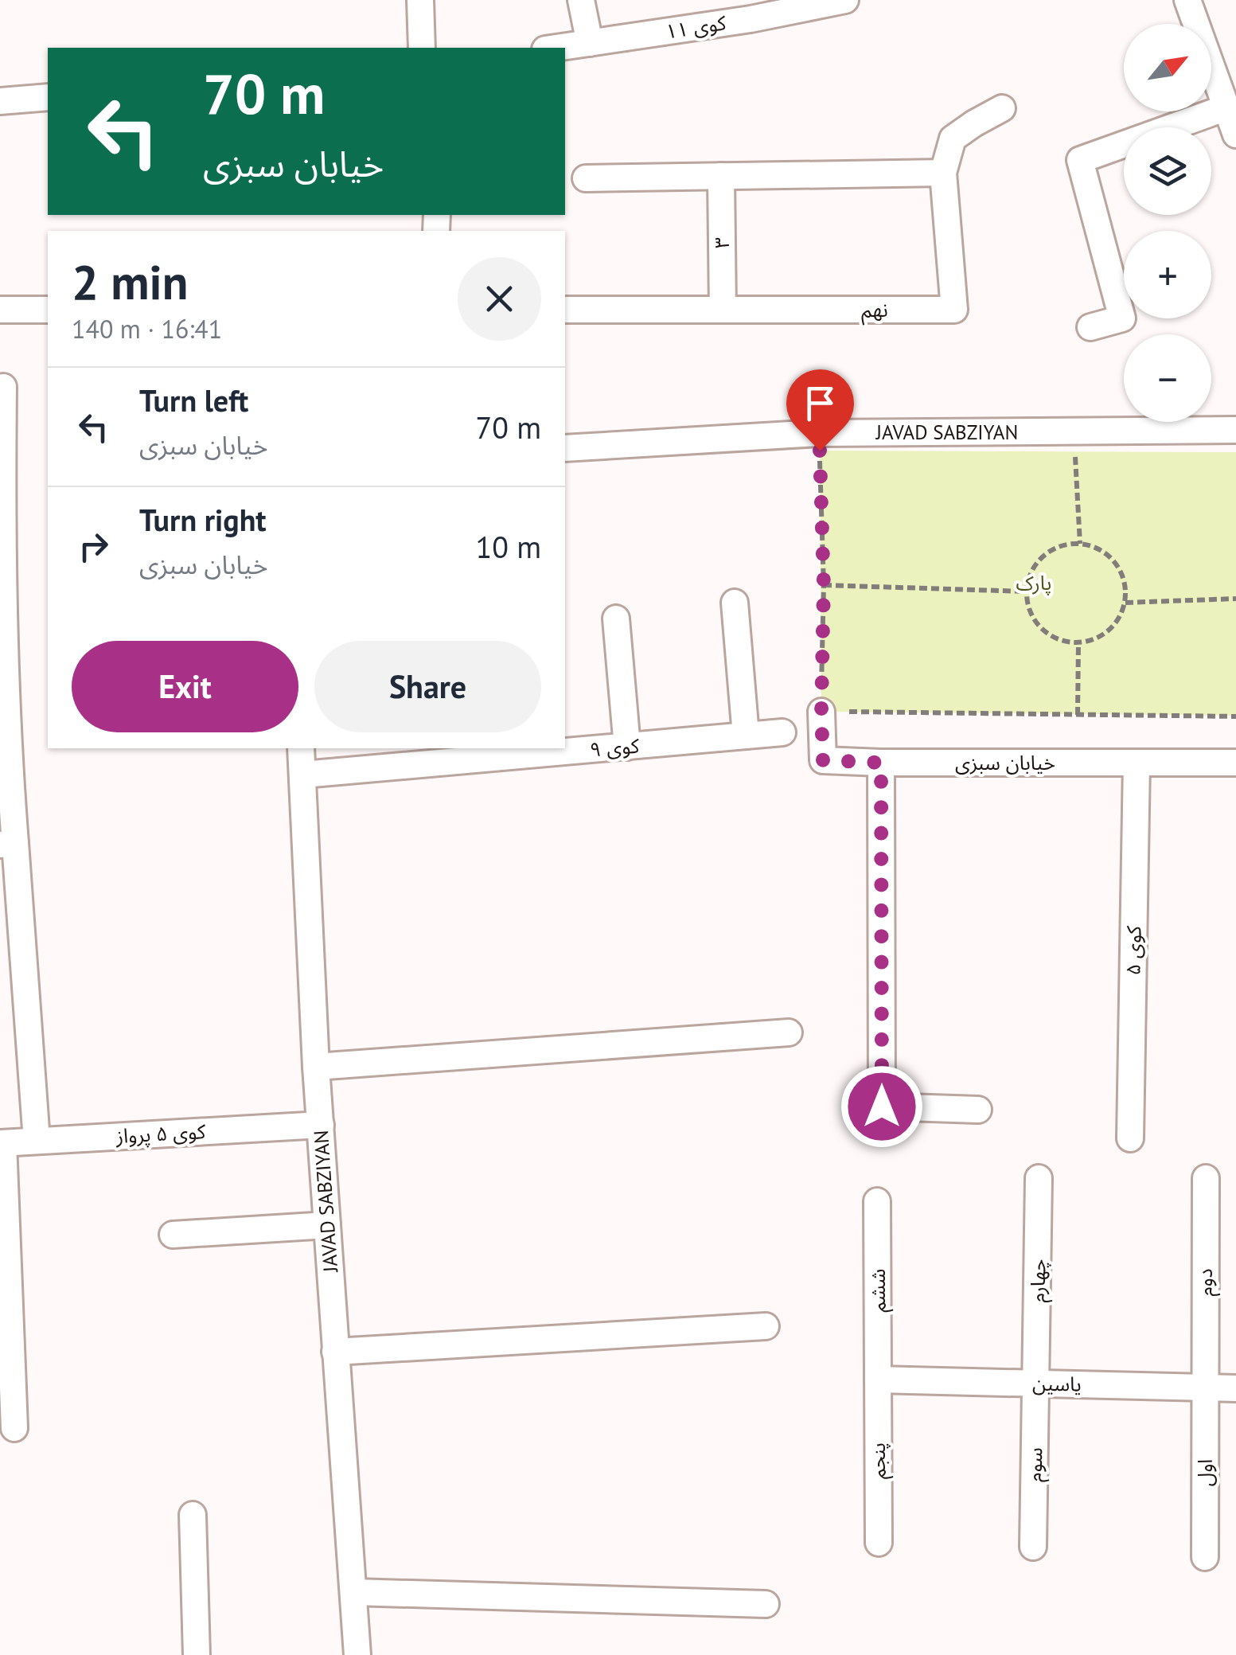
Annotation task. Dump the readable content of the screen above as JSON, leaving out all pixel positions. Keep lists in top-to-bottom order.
{
  "streets": {
    "street": [
      "کوی ۱۱",
      "۳",
      "نهم",
      "JAVAD SABZIYAN",
      "کوی ۹",
      "خیابان سبزی",
      "کوی ۵",
      "کوی ۵ پرواز",
      "چهارم",
      "دوم",
      "ششم",
      "یاسین",
      "پنجم",
      "سوم",
      "اول"
    ]
  },
  "crossings": [
    ["۳", "نهم"],
    ["JAVAD SABZIYAN", "کوی ۹"],
    ["JAVAD SABZIYAN", "کوی ۵ پرواز"],
    ["خیابان سبزی", "کوی ۵"],
    ["چهارم", "یاسین"],
    ["چهارم", "سوم"],
    ["دوم", "یاسین"],
    ["دوم", "اول"],
    ["ششم", "یاسین"],
    ["ششم", "پنجم"],
    ["یاسین", "پنجم"],
    ["یاسین", "سوم"],
    ["یاسین", "اول"]
  ],
  "parks": ["پارک"],
  "north": "top right",
  "page": {
    "map_buttons": ["+", "−"],
    "turn": ["70 m", "خیابان سبزی"],
    "heading": ["2 min", "140 m · 16:41"],
    "list": [
      {
        "name": "Turn left",
        "note": "خیابان سبزی",
        "value": "70 m"
      },
      {
        "name": "Turn right",
        "note": "خیابان سبزی",
        "value": "10 m"
      }
    ],
    "buttons": ["Exit", "Share"]
  }
}
